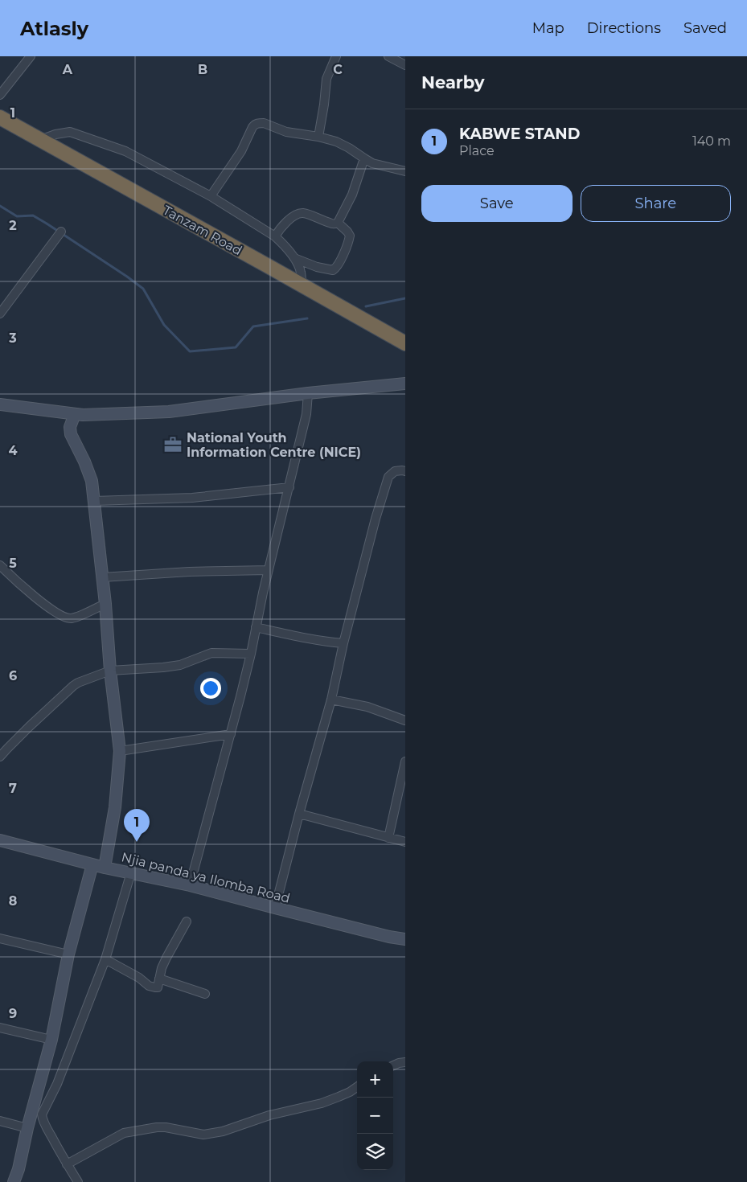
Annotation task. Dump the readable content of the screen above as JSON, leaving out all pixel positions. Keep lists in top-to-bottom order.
{
  "streets": {
    "highway": ["Tanzam Road"],
    "main road": ["Njia panda ya Ilomba Road"]
  },
  "places": {
    "office": ["National Youth Information Centre (NICE)"]
  },
  "page": {
    "header": "Atlasly",
    "nav": ["Map", "Directions", "Saved"],
    "heading": "Nearby",
    "list": [
      {
        "mark": "1",
        "name": "KABWE STAND",
        "note": "Place",
        "value": "140 m"
      }
    ],
    "buttons": ["Save", "Share"],
    "pins": "1",
    "map_buttons": ["+", "−"]
  },
  "grid": {
    "columns": ["A", "B", "C"],
    "rows": [
      "1",
      "2",
      "3",
      "4",
      "5",
      "6",
      "7",
      "8",
      "9"
    ]
  }
}
